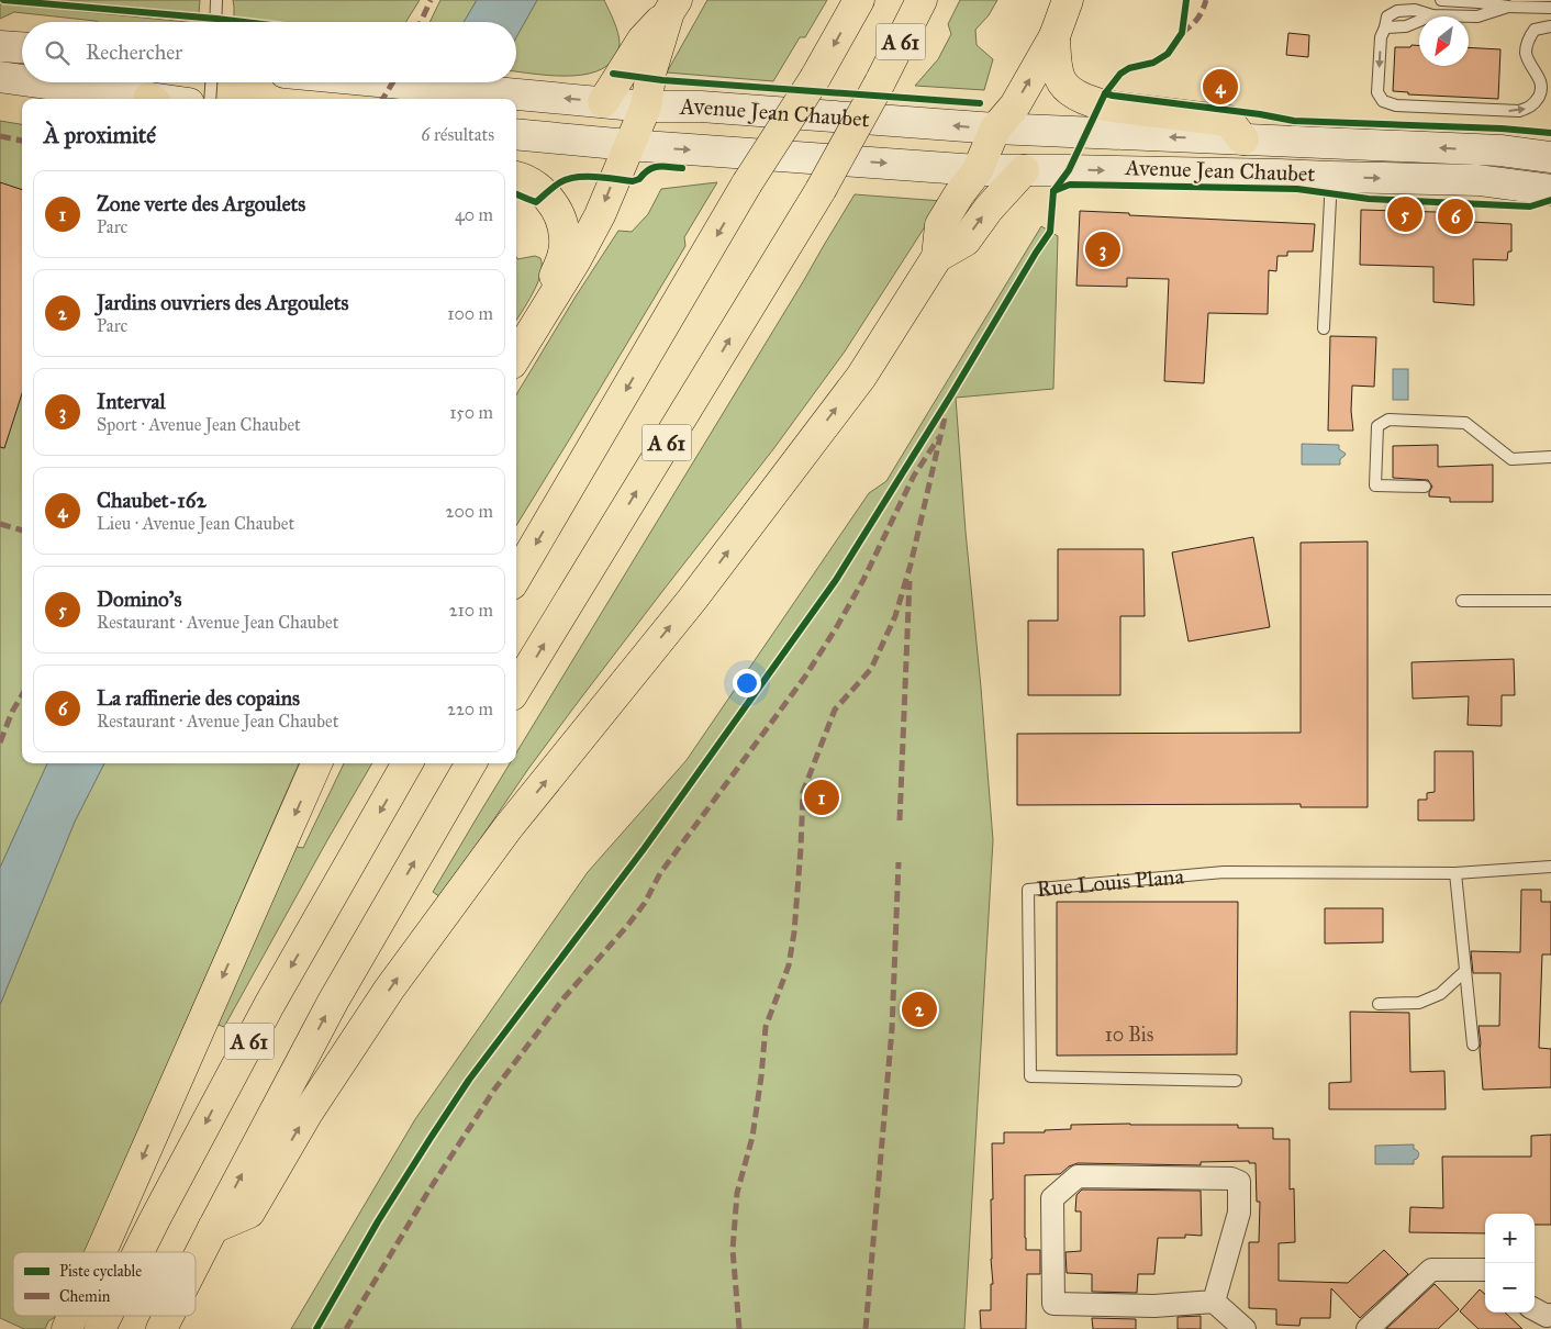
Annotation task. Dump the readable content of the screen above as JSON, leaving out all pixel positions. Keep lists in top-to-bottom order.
{
  "streets": {
    "highway": ["A 61"],
    "main road": ["Avenue Jean Chaubet"],
    "lane": ["Rue Louis Plana"]
  },
  "house_numbers": ["10 Bis"],
  "legend": ["Piste cyclable", "Chemin"],
  "north": "bottom left",
  "page": {
    "search": "Rechercher",
    "pins": [
      "4",
      "5",
      "6",
      "3",
      "1",
      "2"
    ],
    "heading": ["À proximité", "6 résultats"],
    "list": [
      {
        "mark": "1",
        "name": "Zone verte des Argoulets",
        "note": "Parc",
        "value": "40 m"
      },
      {
        "mark": "2",
        "name": "Jardins ouvriers des Argoulets",
        "note": "Parc",
        "value": "100 m"
      },
      {
        "mark": "3",
        "name": "Interval",
        "note": "Sport · Avenue Jean Chaubet",
        "value": "150 m"
      },
      {
        "mark": "4",
        "name": "Chaubet-162",
        "note": "Lieu · Avenue Jean Chaubet",
        "value": "200 m"
      },
      {
        "mark": "5",
        "name": "Domino's",
        "note": "Restaurant · Avenue Jean Chaubet",
        "value": "210 m"
      },
      {
        "mark": "6",
        "name": "La raffinerie des copains",
        "note": "Restaurant · Avenue Jean Chaubet",
        "value": "220 m"
      }
    ],
    "map_buttons": ["+", "−"]
  }
}
